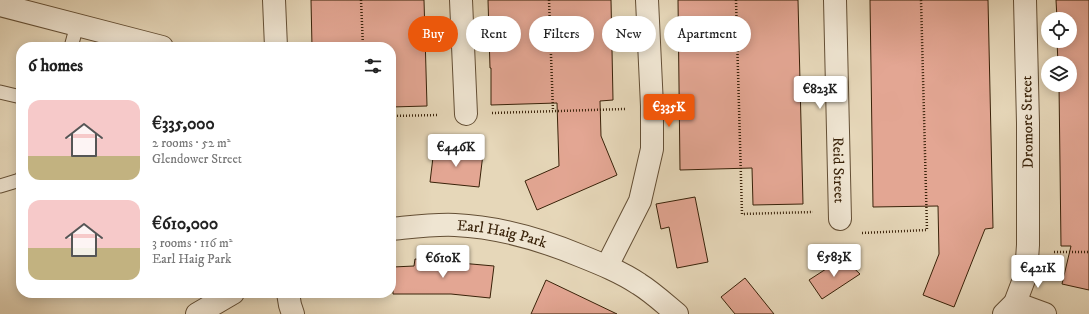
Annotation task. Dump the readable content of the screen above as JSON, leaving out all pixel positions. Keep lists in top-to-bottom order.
{
  "streets": {
    "street": ["Dromore Street", "Reid Street", "Earl Haig Park"]
  },
  "page": {
    "chip": [
      "Buy",
      "Rent",
      "Filters",
      "New",
      "Apartment"
    ],
    "heading": "6 homes",
    "price": [
      "€823K",
      "€335K",
      "€446K",
      "€583K",
      "€610K",
      "€421K"
    ],
    "list": [
      {
        "name": "€335,000",
        "note": "2 rooms · 52 m² · Glendower Street"
      },
      {
        "name": "€610,000",
        "note": "3 rooms · 116 m² · Earl Haig Park"
      }
    ]
  }
}
